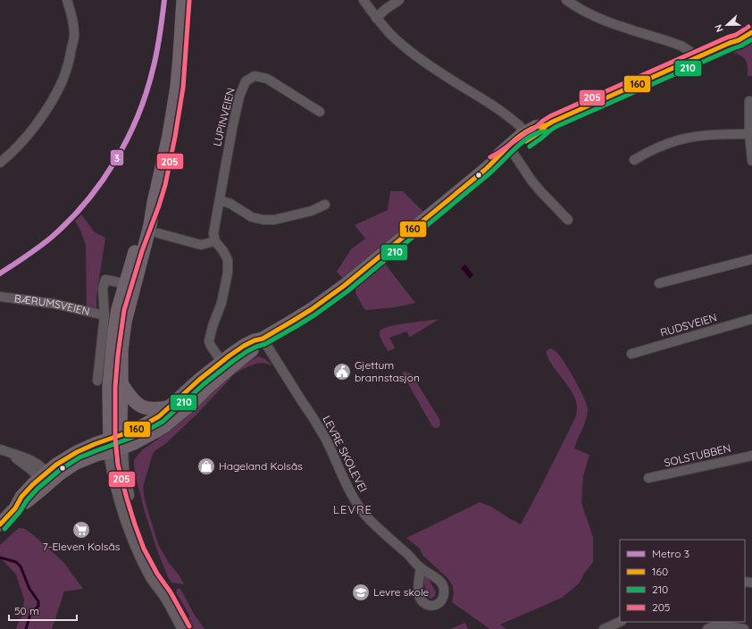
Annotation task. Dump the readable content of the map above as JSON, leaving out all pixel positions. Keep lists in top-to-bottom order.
{
  "streets": {
    "street": [
      "LUPINVEIEN",
      "BÆRUMSVEIEN",
      "RUDSVEIEN",
      "LEVRE SKOLEVEI",
      "SOLSTUBBEN"
    ]
  },
  "districts": ["LEVRE"],
  "places": {
    "public building": ["Gjettum brannstasjon"],
    "shop": ["Hageland Kolsås"],
    "supermarket": ["7-Eleven Kolsås"],
    "school or university": ["Levre skole"]
  },
  "lines": [
    "metro line 3",
    "transit line 205",
    "transit line 160",
    "transit line 210"
  ],
  "legend": [
    "Metro 3",
    "160",
    "210",
    "205"
  ],
  "scale_bar": "50 m",
  "north": "left"
}
